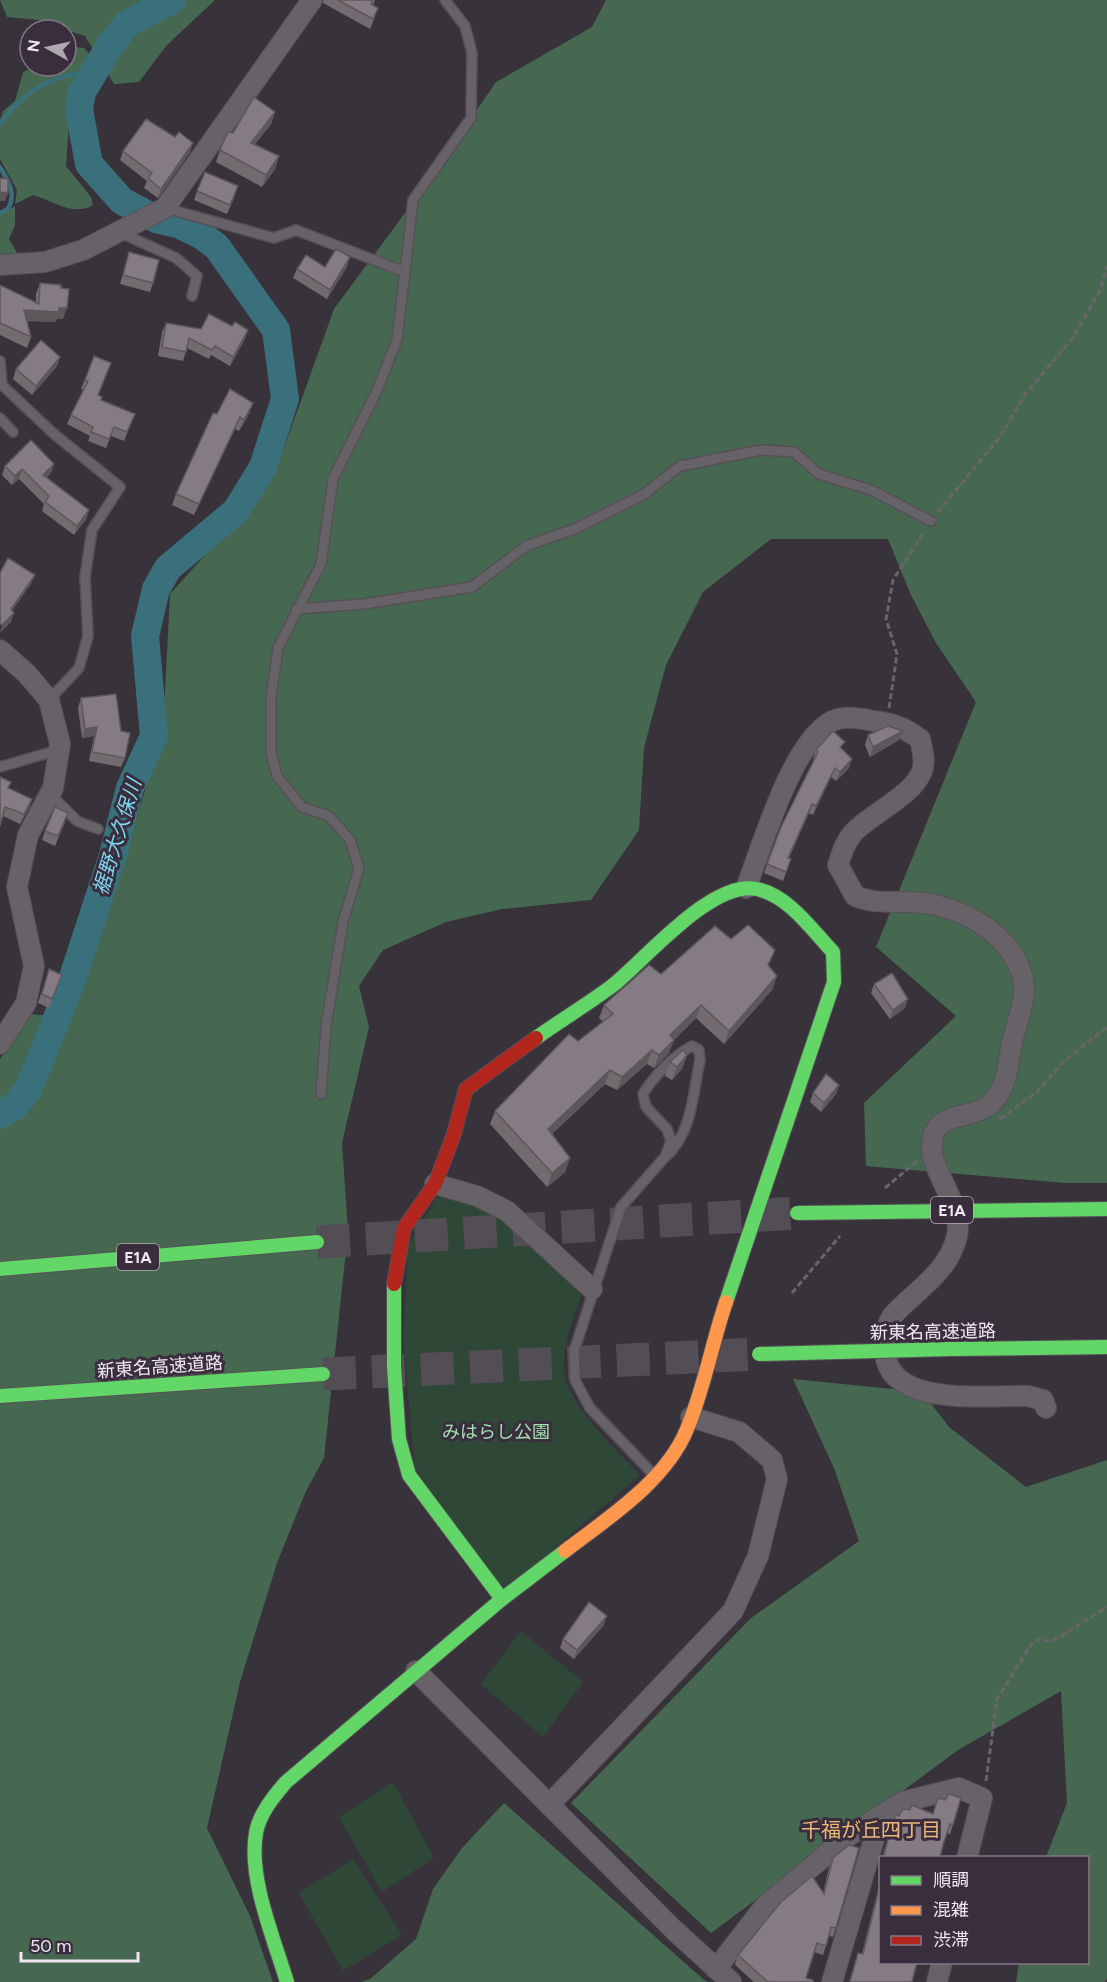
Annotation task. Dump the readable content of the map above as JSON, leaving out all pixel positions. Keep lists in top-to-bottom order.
{
  "streets": {
    "main road": ["E1A", "新東名高速道路"]
  },
  "districts": ["千福が丘四丁目"],
  "water": ["裾野大久保川"],
  "parks": ["みはらし公園"],
  "legend": ["順調", "混雑", "渋滞"],
  "scale_bar": "50 m",
  "north": "left"
}
